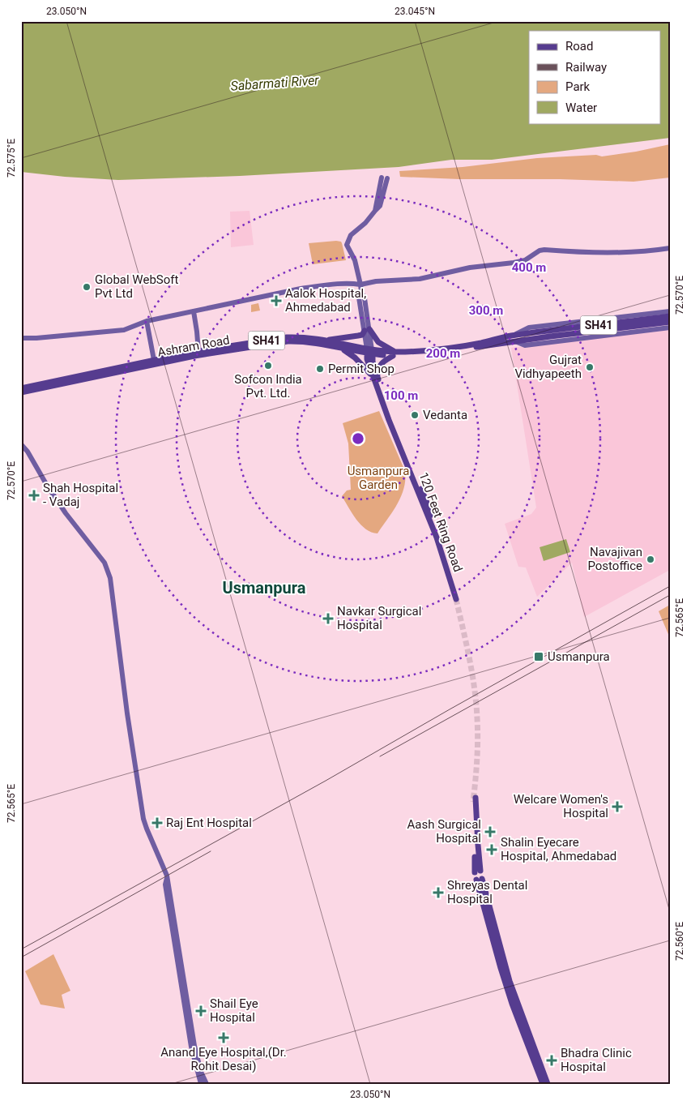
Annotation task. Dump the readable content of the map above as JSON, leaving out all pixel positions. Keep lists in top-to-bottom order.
{
  "streets": {
    "main road": ["SH41", "Ashram Road", "120 Feet Ring Road"]
  },
  "crossings": [
    ["SH41", "Ashram Road"],
    ["Ashram Road", "120 Feet Ring Road"]
  ],
  "districts": ["Usmanpura"],
  "water": ["Sabarmati River"],
  "parks": ["Usmanpura Garden"],
  "places": {
    "other": [
      "Global WebSoft Pvt Ltd",
      "Sofcon India Pvt. Ltd.",
      "Gujrat Vidhyapeeth",
      "Permit Shop",
      "Vedanta",
      "Navajivan Postoffice"
    ],
    "health": [
      "Aalok Hospital, Ahmedabad",
      "Shah Hospital - Vadaj",
      "Navkar Surgical Hospital",
      "Welcare Women's Hospital",
      "Raj Ent Hospital",
      "Aash Surgical Hospital",
      "Shalin Eyecare Hospital, Ahmedabad",
      "Shreyas Dental Hospital",
      "Shail Eye Hospital",
      "Anand Eye Hospital,(Dr. Rohit Desai)",
      "Bhadra Clinic Hospital"
    ],
    "transit": ["Usmanpura"]
  },
  "legend": [
    "Road",
    "Railway",
    "Park",
    "Water"
  ],
  "coordinates": [
    "23.050°N",
    "23.045°N",
    "72.575°E",
    "72.570°E",
    "72.565°E",
    "72.560°E"
  ],
  "rings": [
    "400 m",
    "300 m",
    "200 m",
    "100 m"
  ]
}
